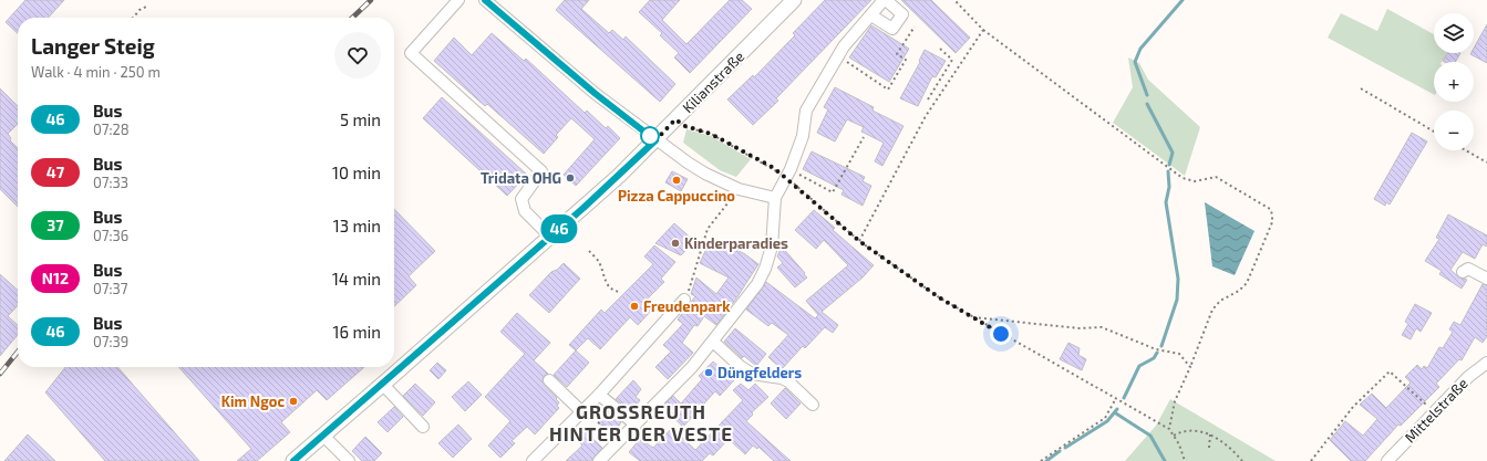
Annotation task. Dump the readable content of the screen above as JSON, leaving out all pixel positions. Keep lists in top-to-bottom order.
{
  "streets": {
    "main road": ["Kilianstraße"],
    "street": ["Mittelstraße"]
  },
  "districts": ["GROSSREUTH HINTER DER VESTE"],
  "places": [
    "Tridata OHG",
    "Pizza Cappuccino",
    "Kinderparadies",
    "Freudenpark",
    "Düngfelders",
    "Kim Ngoc"
  ],
  "lines": ["bus line 46"],
  "page": {
    "on_map": "46",
    "map_buttons": ["+", "−"],
    "heading": ["Langer Steig", "Walk · 4 min · 250 m"],
    "list": [
      {
        "mark": "46",
        "name": "Bus",
        "note": "07:28",
        "value": "5 min"
      },
      {
        "mark": "47",
        "name": "Bus",
        "note": "07:33",
        "value": "10 min"
      },
      {
        "mark": "37",
        "name": "Bus",
        "note": "07:36",
        "value": "13 min"
      },
      {
        "mark": "N12",
        "name": "Bus",
        "note": "07:37",
        "value": "14 min"
      },
      {
        "mark": "46",
        "name": "Bus",
        "note": "07:39",
        "value": "16 min"
      }
    ]
  }
}
